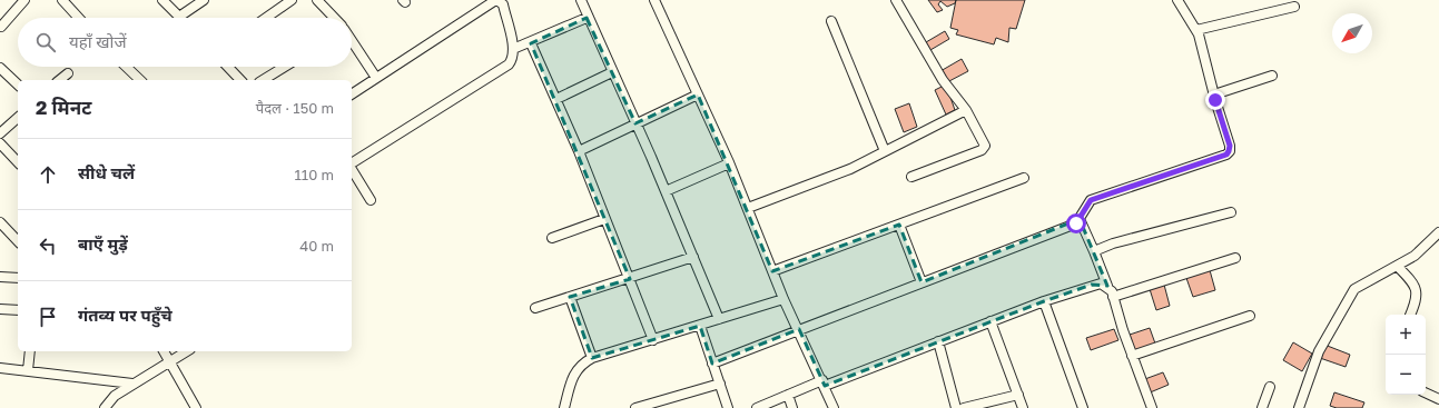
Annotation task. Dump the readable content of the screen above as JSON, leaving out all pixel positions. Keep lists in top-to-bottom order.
{
  "north": "bottom left",
  "page": {
    "search": "यहाँ खोजें",
    "heading": ["2 मिनट", "पैदल · 150 m"],
    "list": [
      ["सीधे चलें", "110 m"],
      ["बाएँ मुड़ें", "40 m"],
      "गंतव्य पर पहुँचे"
    ],
    "map_buttons": ["+", "−"]
  }
}
